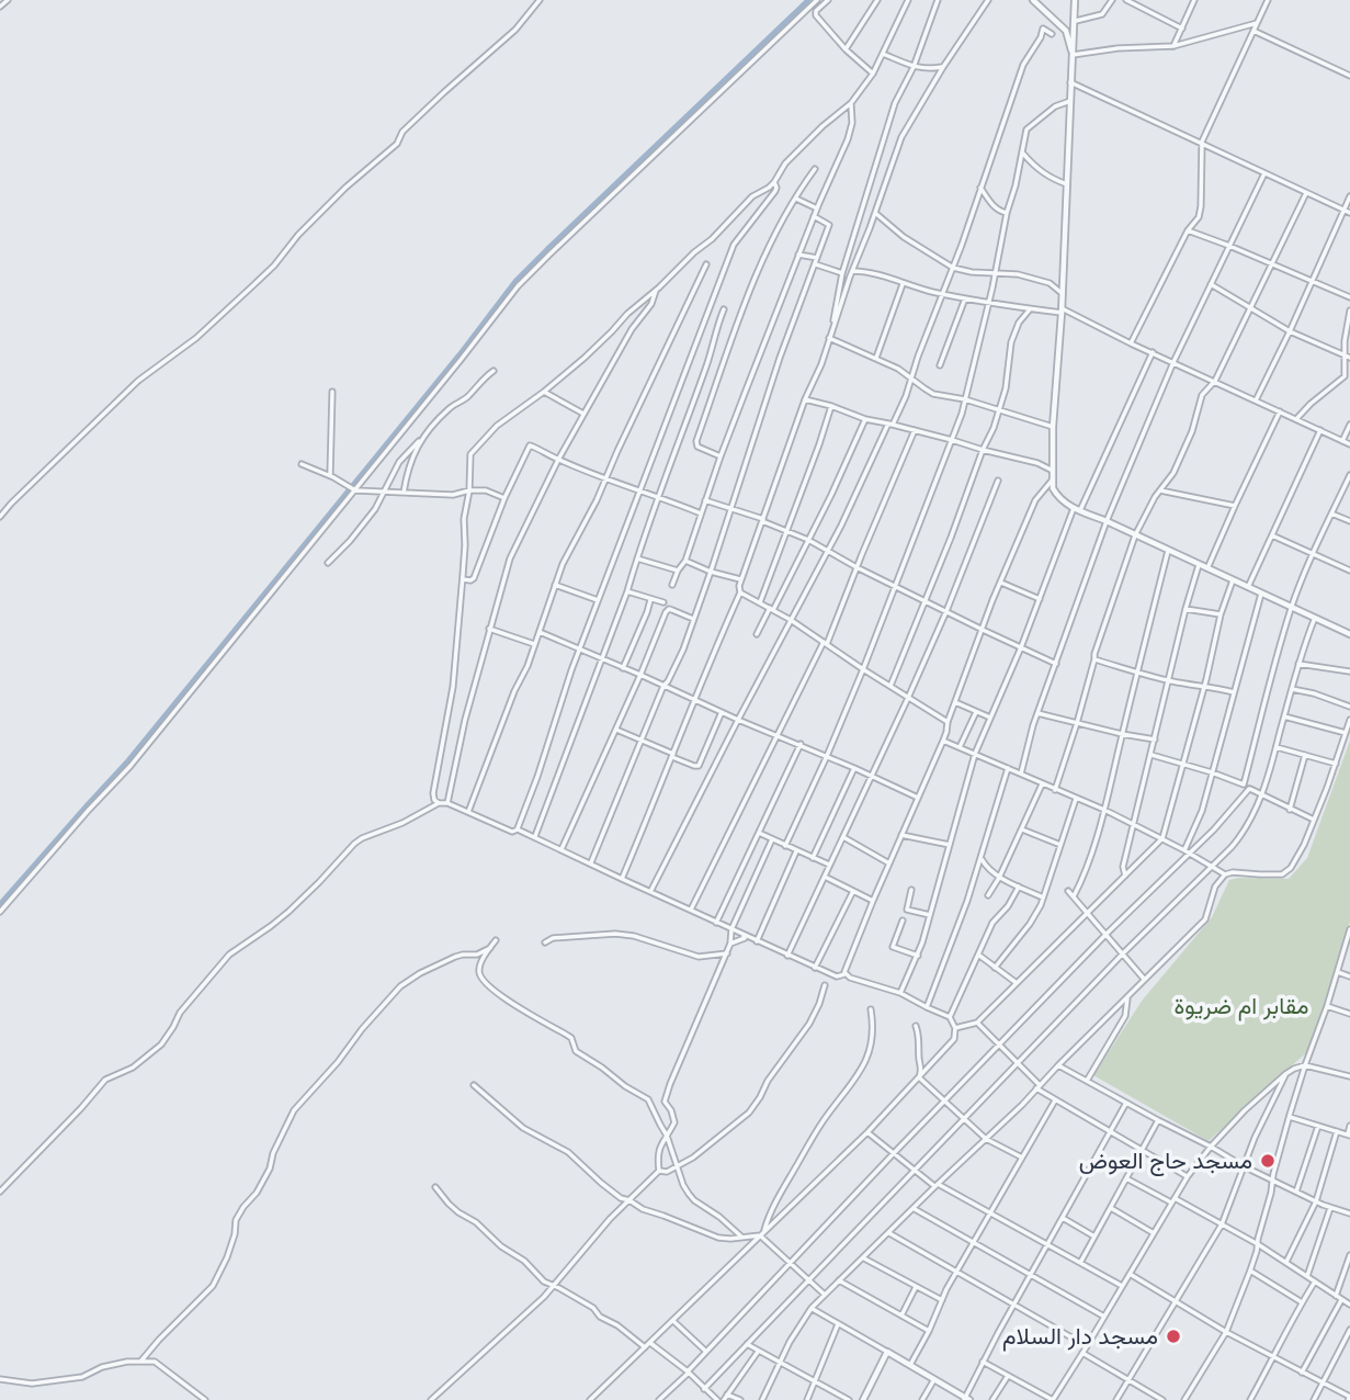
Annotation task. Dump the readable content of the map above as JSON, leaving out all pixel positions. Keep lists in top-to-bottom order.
{
  "parks": ["مقابر ام ضريوة"],
  "places": ["مسجد حاج العوض", "مسجد دار السلام"]
}
